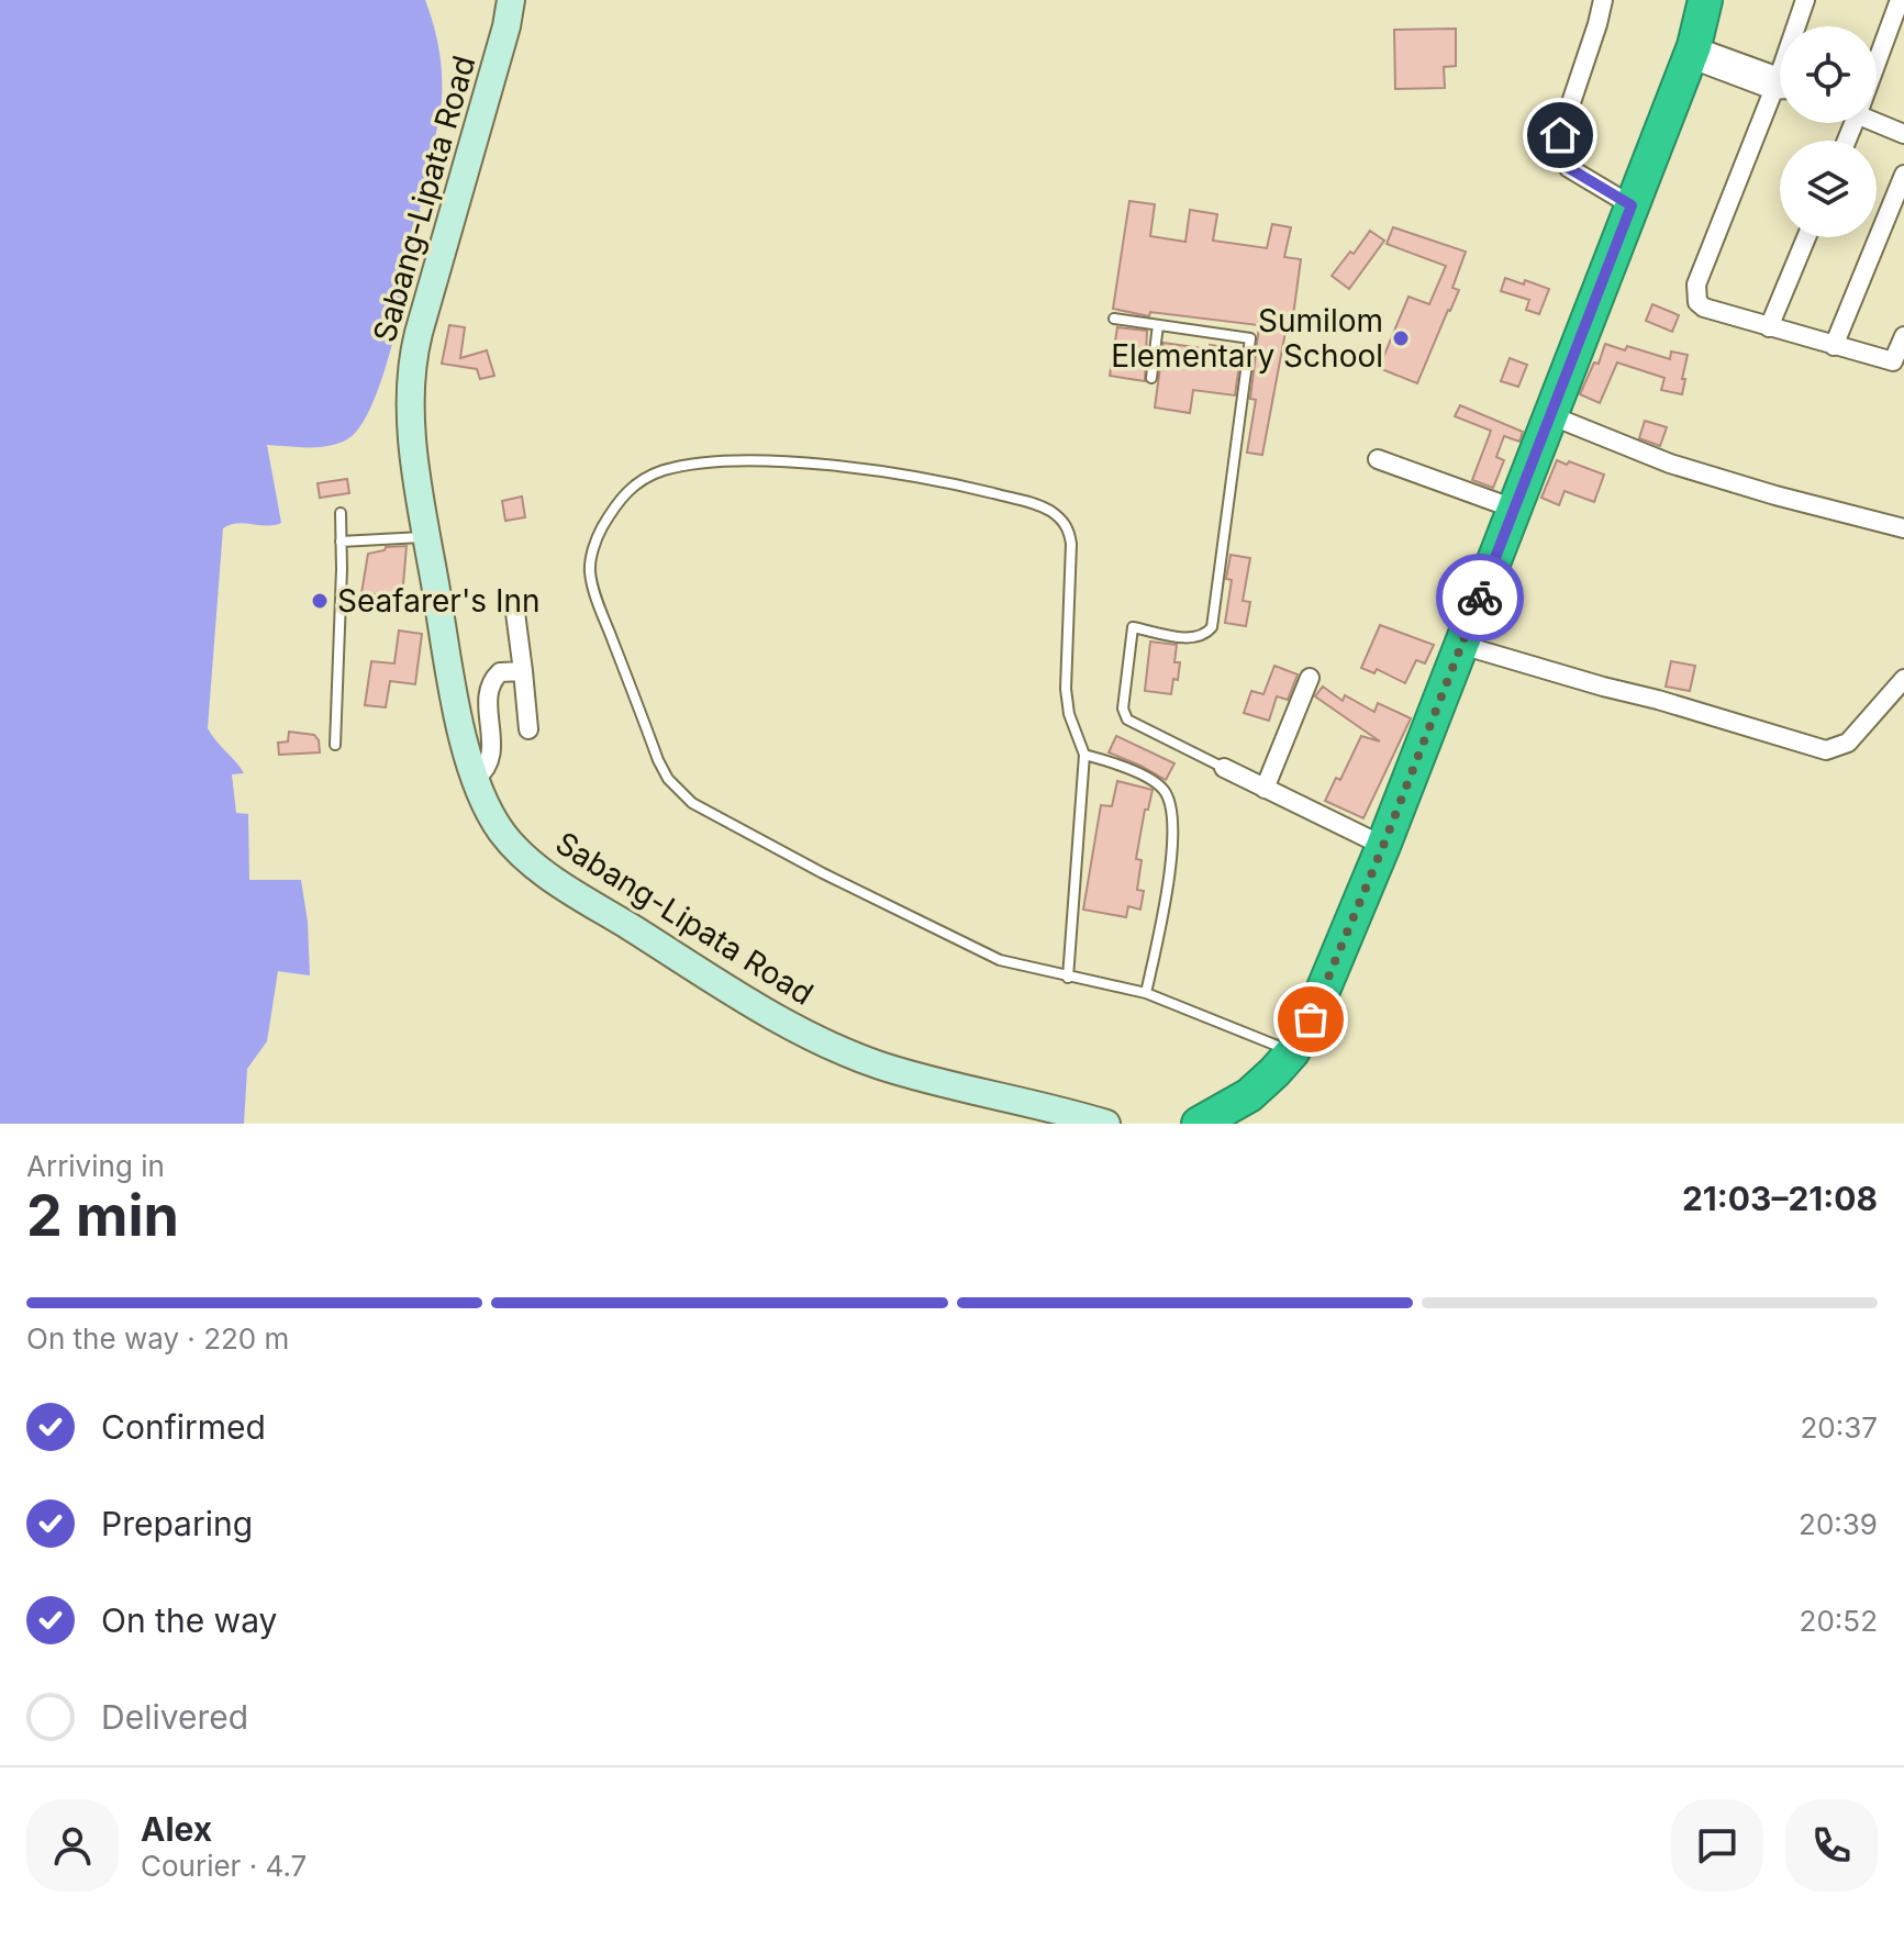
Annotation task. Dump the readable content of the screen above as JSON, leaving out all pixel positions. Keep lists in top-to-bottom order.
{
  "streets": {
    "main road": ["Sabang-Lipata Road"]
  },
  "places": ["Sumilom Elementary School", "Seafarer's Inn"],
  "page": {
    "heading": ["2 min", "Arriving in", "21:03–21:08"],
    "panel": ["Alex", "Courier · 4.7"],
    "bar": "On the way · 220 m",
    "list": [
      ["Confirmed", "20:37"],
      ["Preparing", "20:39"],
      ["On the way", "20:52"],
      "Delivered"
    ]
  }
}
